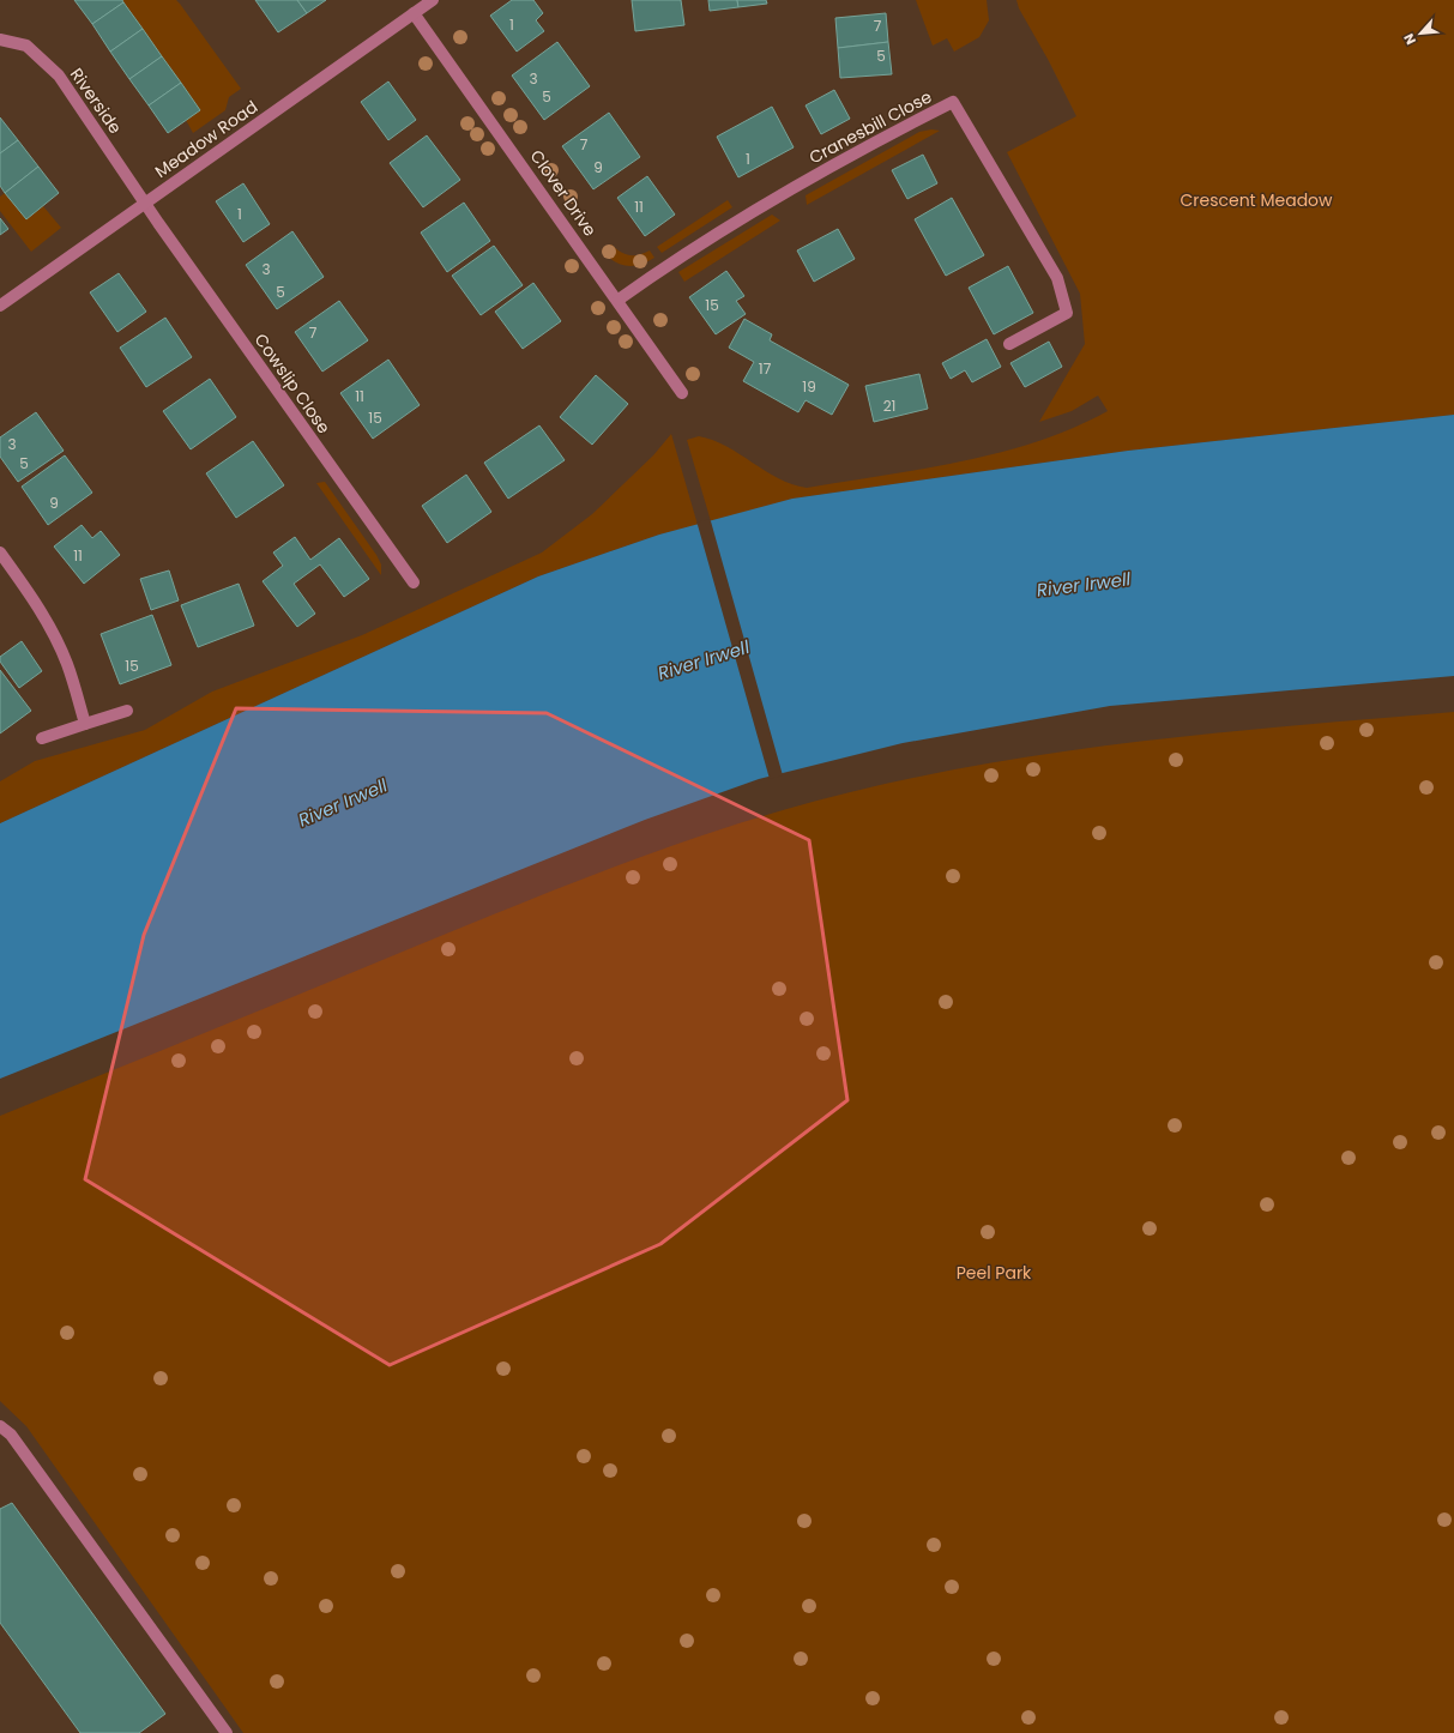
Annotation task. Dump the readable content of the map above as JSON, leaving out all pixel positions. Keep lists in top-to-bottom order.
{
  "streets": {
    "street": [
      "Riverside",
      "Cranesbill Close",
      "Meadow Road",
      "Clover Drive",
      "Cowslip Close"
    ]
  },
  "crossings": [
    ["Riverside", "Meadow Road"],
    ["Riverside", "Cowslip Close"],
    ["Cranesbill Close", "Clover Drive"],
    ["Meadow Road", "Clover Drive"],
    ["Meadow Road", "Cowslip Close"]
  ],
  "water": ["River Irwell"],
  "parks": ["Crescent Meadow", "Peel Park"],
  "house_numbers": [
    "1",
    "7",
    "5",
    "3",
    "5",
    "7",
    "1",
    "9",
    "11",
    "1",
    "3",
    "5",
    "15",
    "7",
    "17",
    "19",
    "11",
    "21",
    "15",
    "3",
    "5",
    "9",
    "11",
    "15"
  ],
  "north": "bottom left"
}
